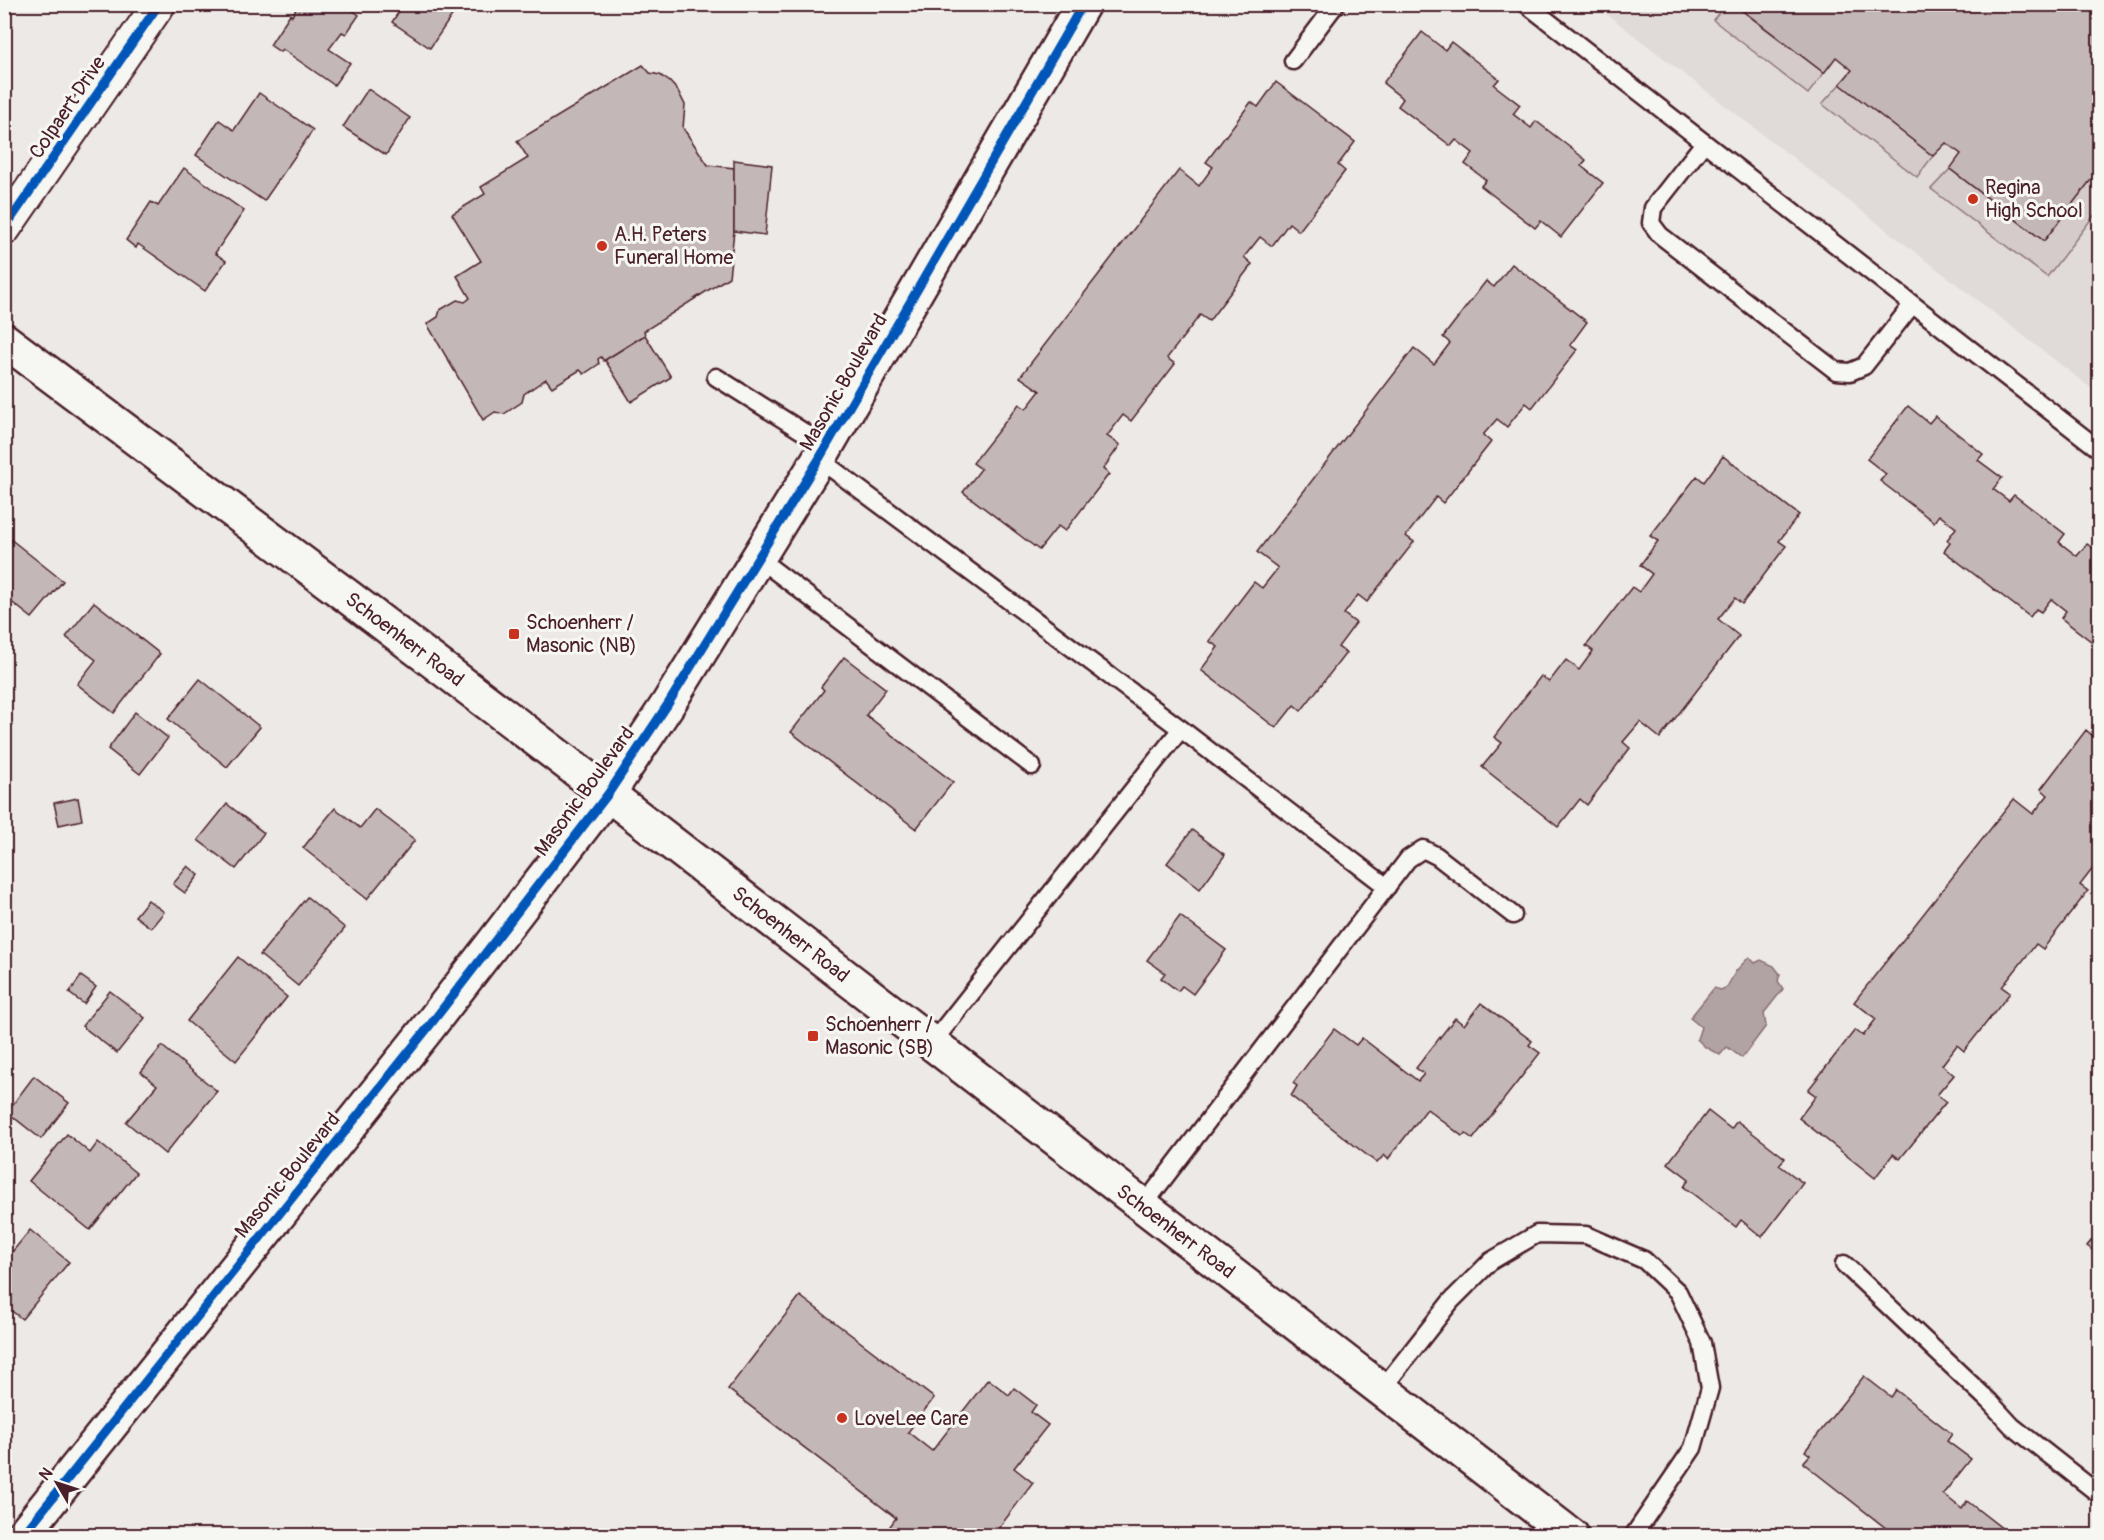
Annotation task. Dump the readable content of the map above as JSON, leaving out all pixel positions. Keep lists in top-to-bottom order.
{
  "streets": {
    "main road": ["Masonic Boulevard", "Schoenherr Road"],
    "street": ["Colpaert Drive"]
  },
  "crossings": [
    ["Masonic Boulevard", "Schoenherr Road"]
  ],
  "places": {
    "other": ["Regina High School", "A.H. Peters Funeral Home", "LoveLee Care"],
    "transit": ["Schoenherr / Masonic (NB)", "Schoenherr / Masonic (SB)"]
  },
  "north": "top left"
}
